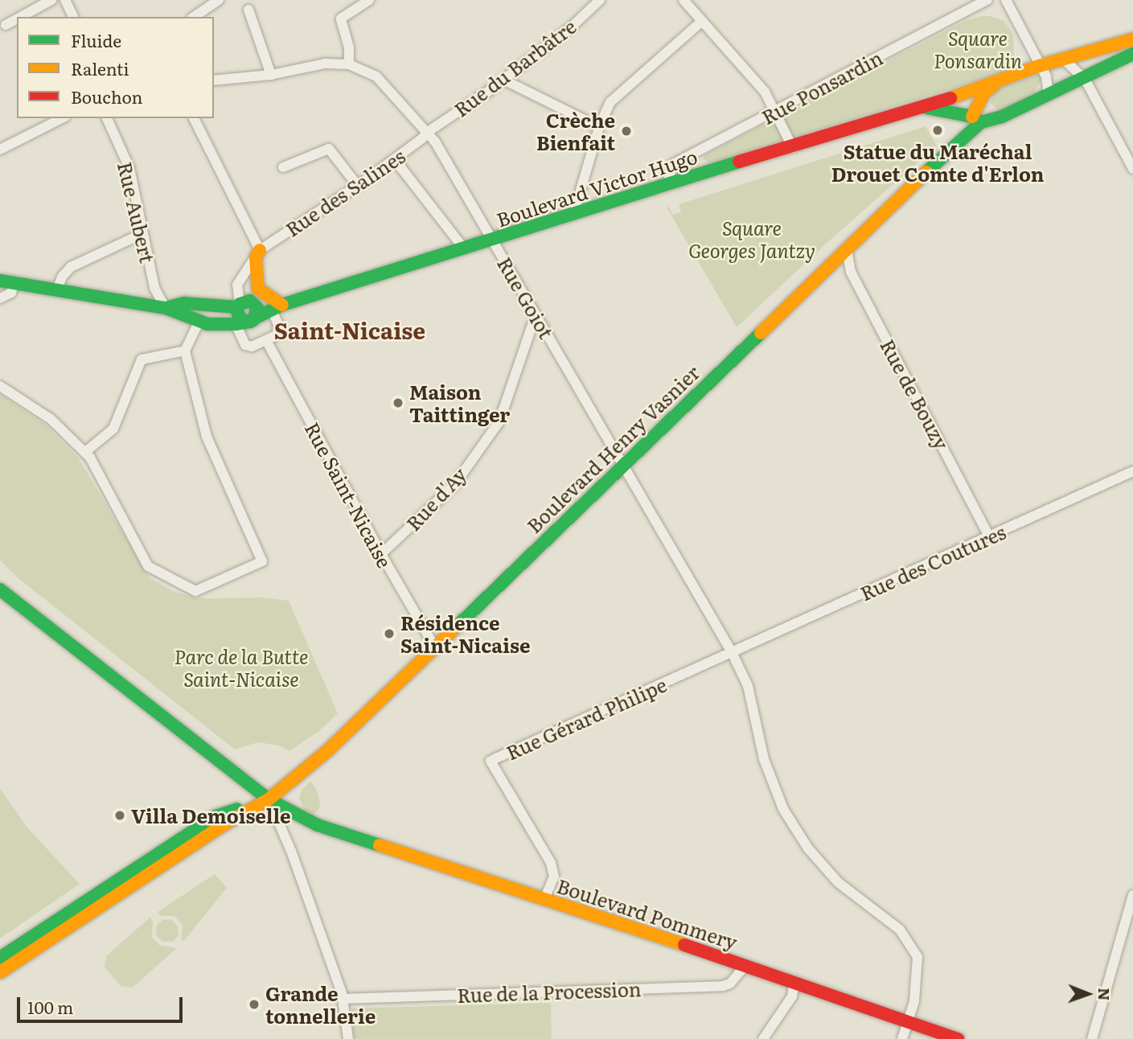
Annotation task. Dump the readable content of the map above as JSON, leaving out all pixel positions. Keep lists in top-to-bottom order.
{
  "streets": {
    "main road": ["Boulevard Victor Hugo", "Boulevard Henry Vasnier", "Boulevard Pommery"],
    "street": [
      "Rue du Barbâtre",
      "Rue Ponsardin",
      "Rue des Salines",
      "Rue Aubert",
      "Rue Goiot",
      "Rue de Bouzy",
      "Rue Saint-Nicaise",
      "Rue d'Ay",
      "Rue des Coutures",
      "Rue Gérard Philipe",
      "Rue de la Procession"
    ]
  },
  "crossings": [
    ["Rue du Barbâtre", "Rue des Salines"],
    ["Rue du Barbâtre", "Rue Goiot"],
    ["Rue Ponsardin", "Boulevard Victor Hugo"],
    ["Boulevard Victor Hugo", "Rue Goiot"],
    ["Boulevard Victor Hugo", "Boulevard Henry Vasnier"],
    ["Rue des Salines", "Rue Goiot"],
    ["Rue Goiot", "Boulevard Henry Vasnier"],
    ["Rue Goiot", "Rue d'Ay"],
    ["Rue Goiot", "Rue des Coutures"],
    ["Rue Goiot", "Rue Gérard Philipe"],
    ["Rue Goiot", "Boulevard Pommery"],
    ["Rue de Bouzy", "Boulevard Henry Vasnier"],
    ["Rue de Bouzy", "Rue des Coutures"],
    ["Boulevard Henry Vasnier", "Rue Saint-Nicaise"],
    ["Boulevard Henry Vasnier", "Boulevard Pommery"],
    ["Rue Saint-Nicaise", "Rue d'Ay"],
    ["Rue des Coutures", "Rue Gérard Philipe"],
    ["Rue Gérard Philipe", "Boulevard Pommery"],
    ["Boulevard Pommery", "Rue de la Procession"]
  ],
  "districts": ["Saint-Nicaise"],
  "parks": ["Square Ponsardin", "Square Georges Jantzy", "Parc de la Butte Saint-Nicaise"],
  "places": [
    "Statue du Maréchal Drouet Comte d'Erlon",
    "Crèche Bienfait",
    "Maison Taittinger",
    "Résidence Saint-Nicaise",
    "Villa Demoiselle",
    "Grande tonnellerie"
  ],
  "legend": ["Fluide", "Ralenti", "Bouchon"],
  "scale_bar": "100 m",
  "north": "right"
}
